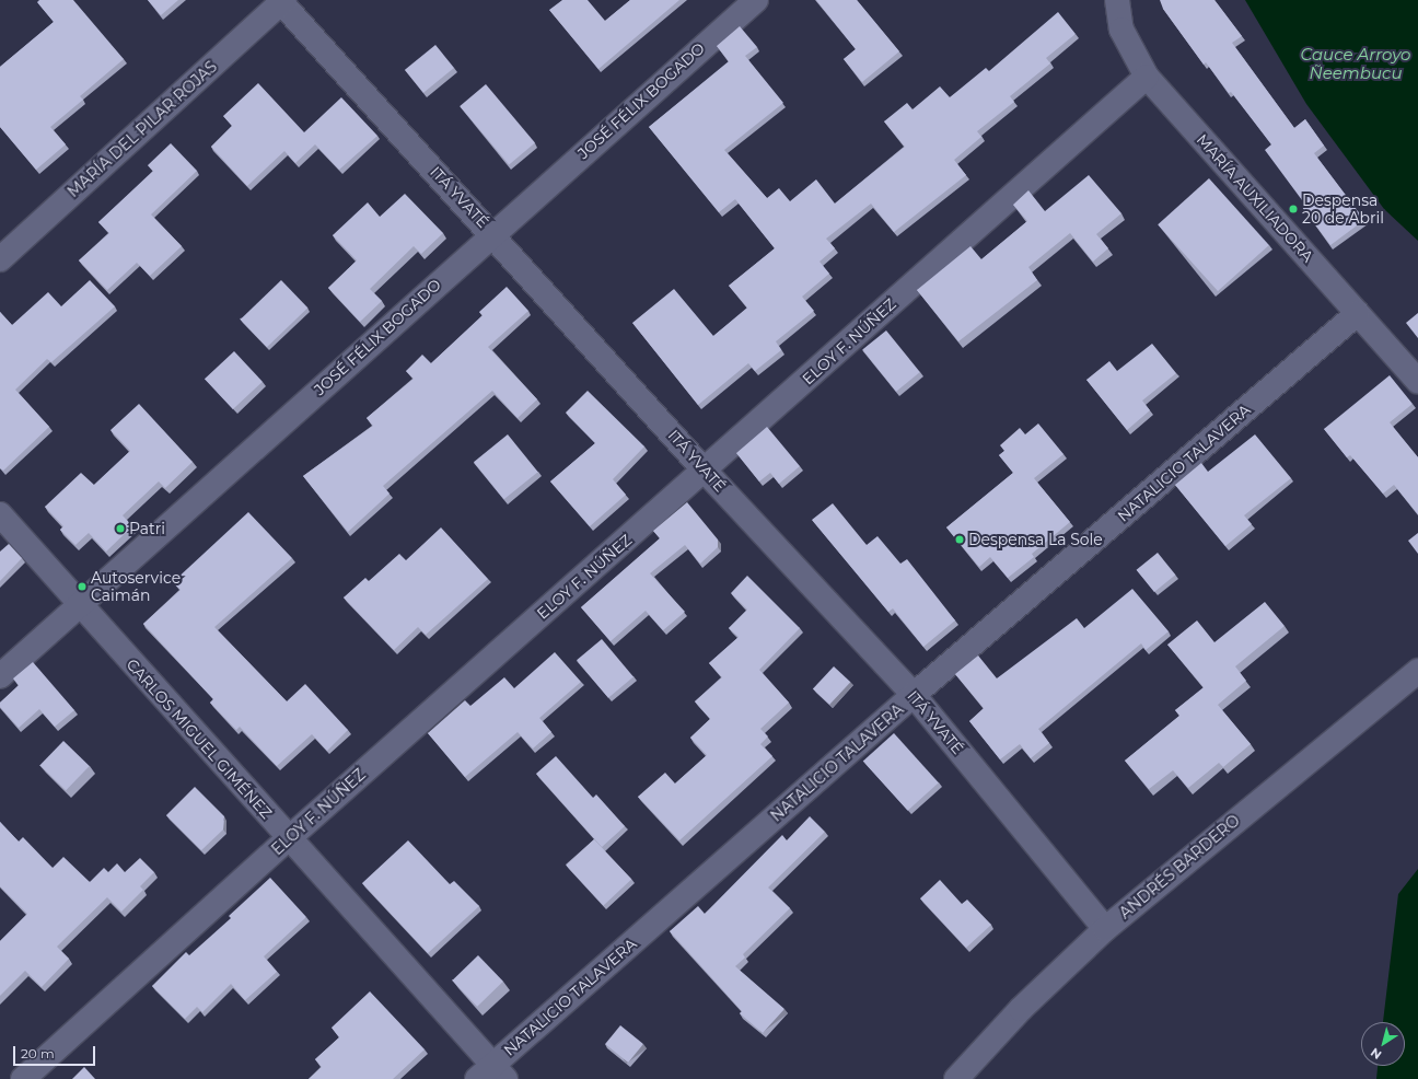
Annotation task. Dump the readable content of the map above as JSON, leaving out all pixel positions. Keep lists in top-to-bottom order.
{
  "streets": {
    "street": [
      "JOSÉ FÉLIX BOGADO",
      "MARÍA DEL PILAR ROJAS",
      "ITÁ YVATÉ",
      "MARÍA AUXILIADORA",
      "ELOY F. NÚÑEZ",
      "NATALICIO TALAVERA",
      "CARLOS MIGUEL GIMÉNEZ",
      "ANDRÉS BARDERO"
    ]
  },
  "crossings": [
    ["JOSÉ FÉLIX BOGADO", "ITÁ YVATÉ"],
    ["JOSÉ FÉLIX BOGADO", "CARLOS MIGUEL GIMÉNEZ"],
    ["MARÍA DEL PILAR ROJAS", "ITÁ YVATÉ"],
    ["ITÁ YVATÉ", "ELOY F. NÚÑEZ"],
    ["ITÁ YVATÉ", "NATALICIO TALAVERA"],
    ["ITÁ YVATÉ", "ANDRÉS BARDERO"],
    ["MARÍA AUXILIADORA", "ELOY F. NÚÑEZ"],
    ["MARÍA AUXILIADORA", "NATALICIO TALAVERA"],
    ["ELOY F. NÚÑEZ", "CARLOS MIGUEL GIMÉNEZ"],
    ["NATALICIO TALAVERA", "CARLOS MIGUEL GIMÉNEZ"]
  ],
  "water": ["Cauce Arroyo Ñeembucu"],
  "places": [
    "Despensa 20 de Abril",
    "Patri",
    "Despensa La Sole",
    "Autoservice Caimán"
  ],
  "scale_bar": "20 m",
  "north": "bottom left"
}
